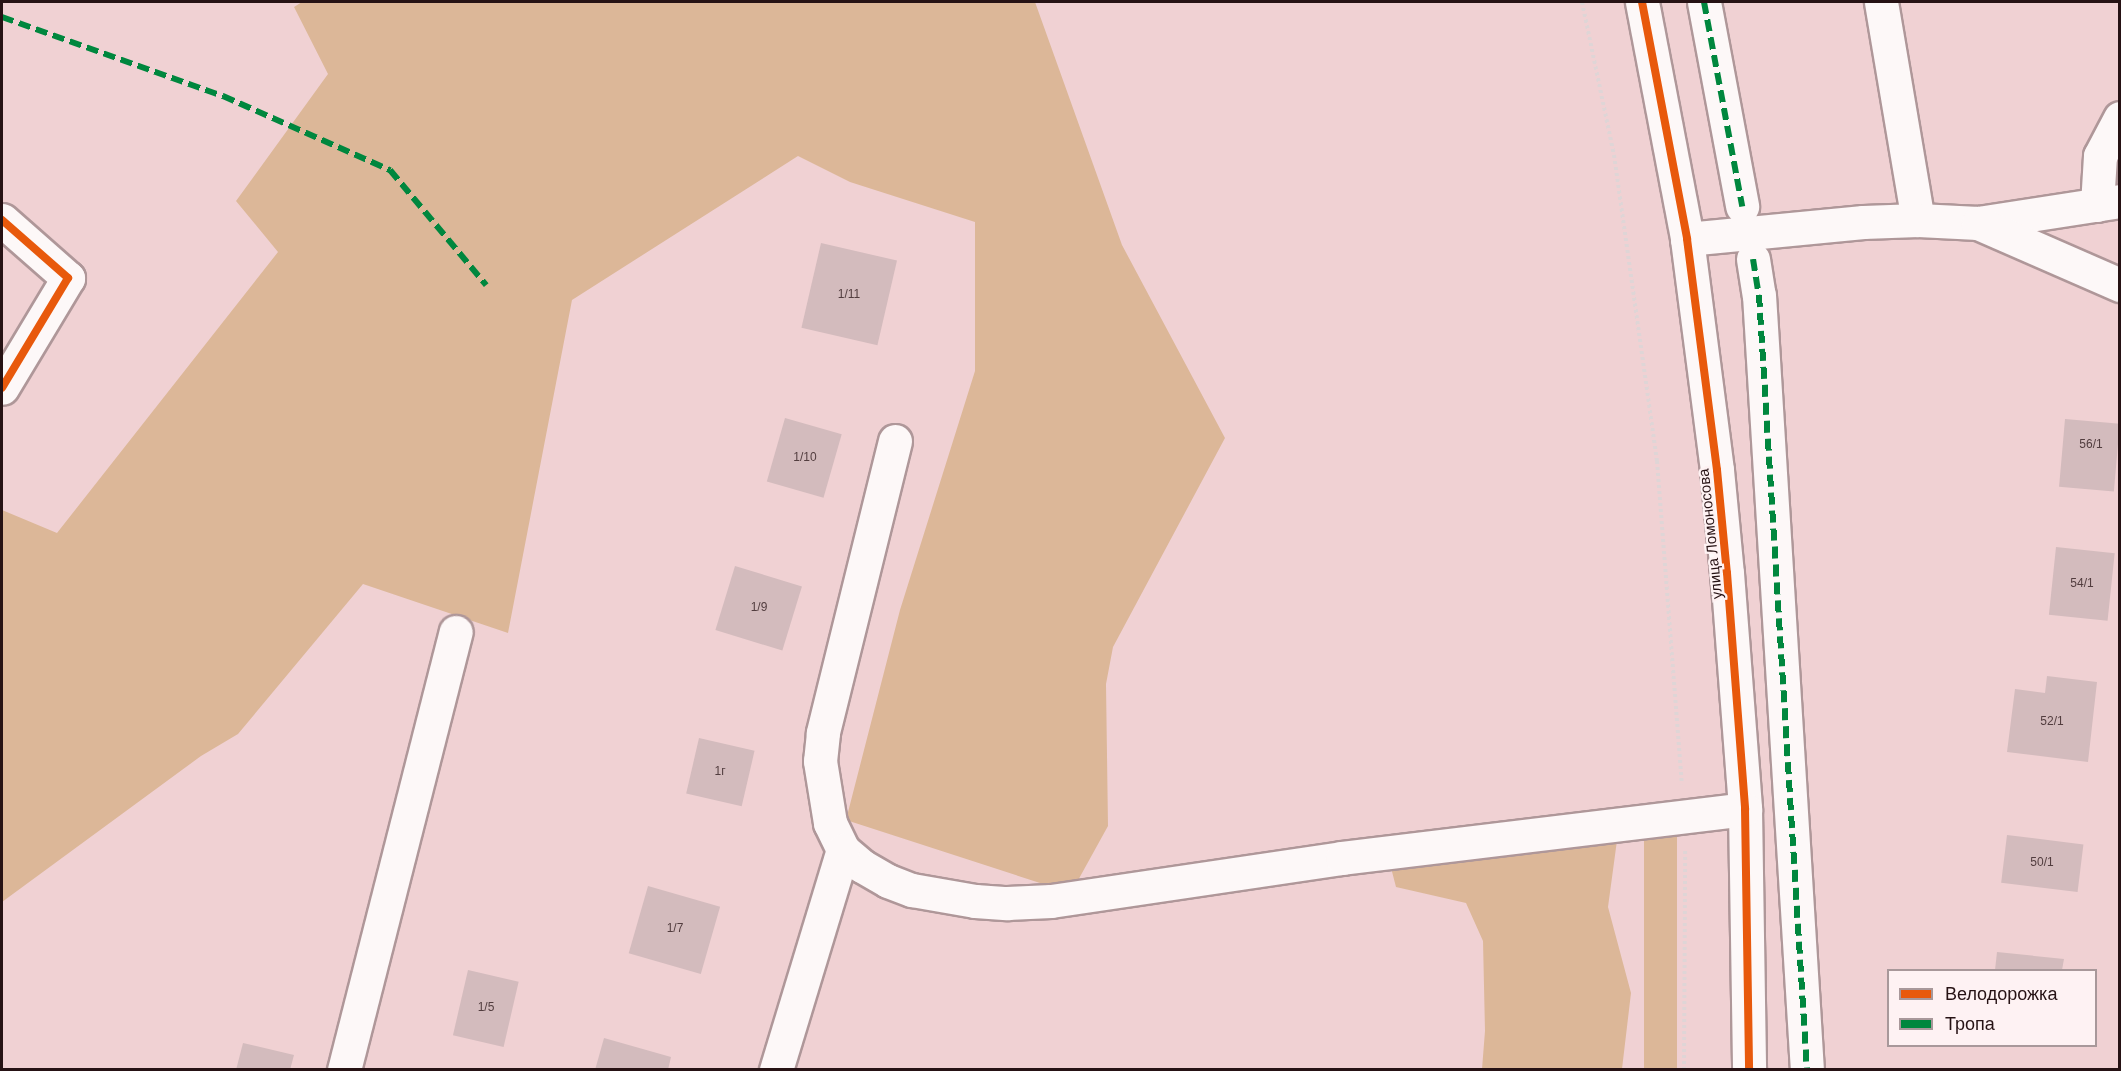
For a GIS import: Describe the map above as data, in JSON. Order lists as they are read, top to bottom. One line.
{"streets":{"street":["улица Ломоносова"]},"house_numbers":["1/11","56/1","1/10","54/1","1/9","52/1","1г","50/1","1/7","1/5"],"legend":["Велодорожка","Тропа"]}
